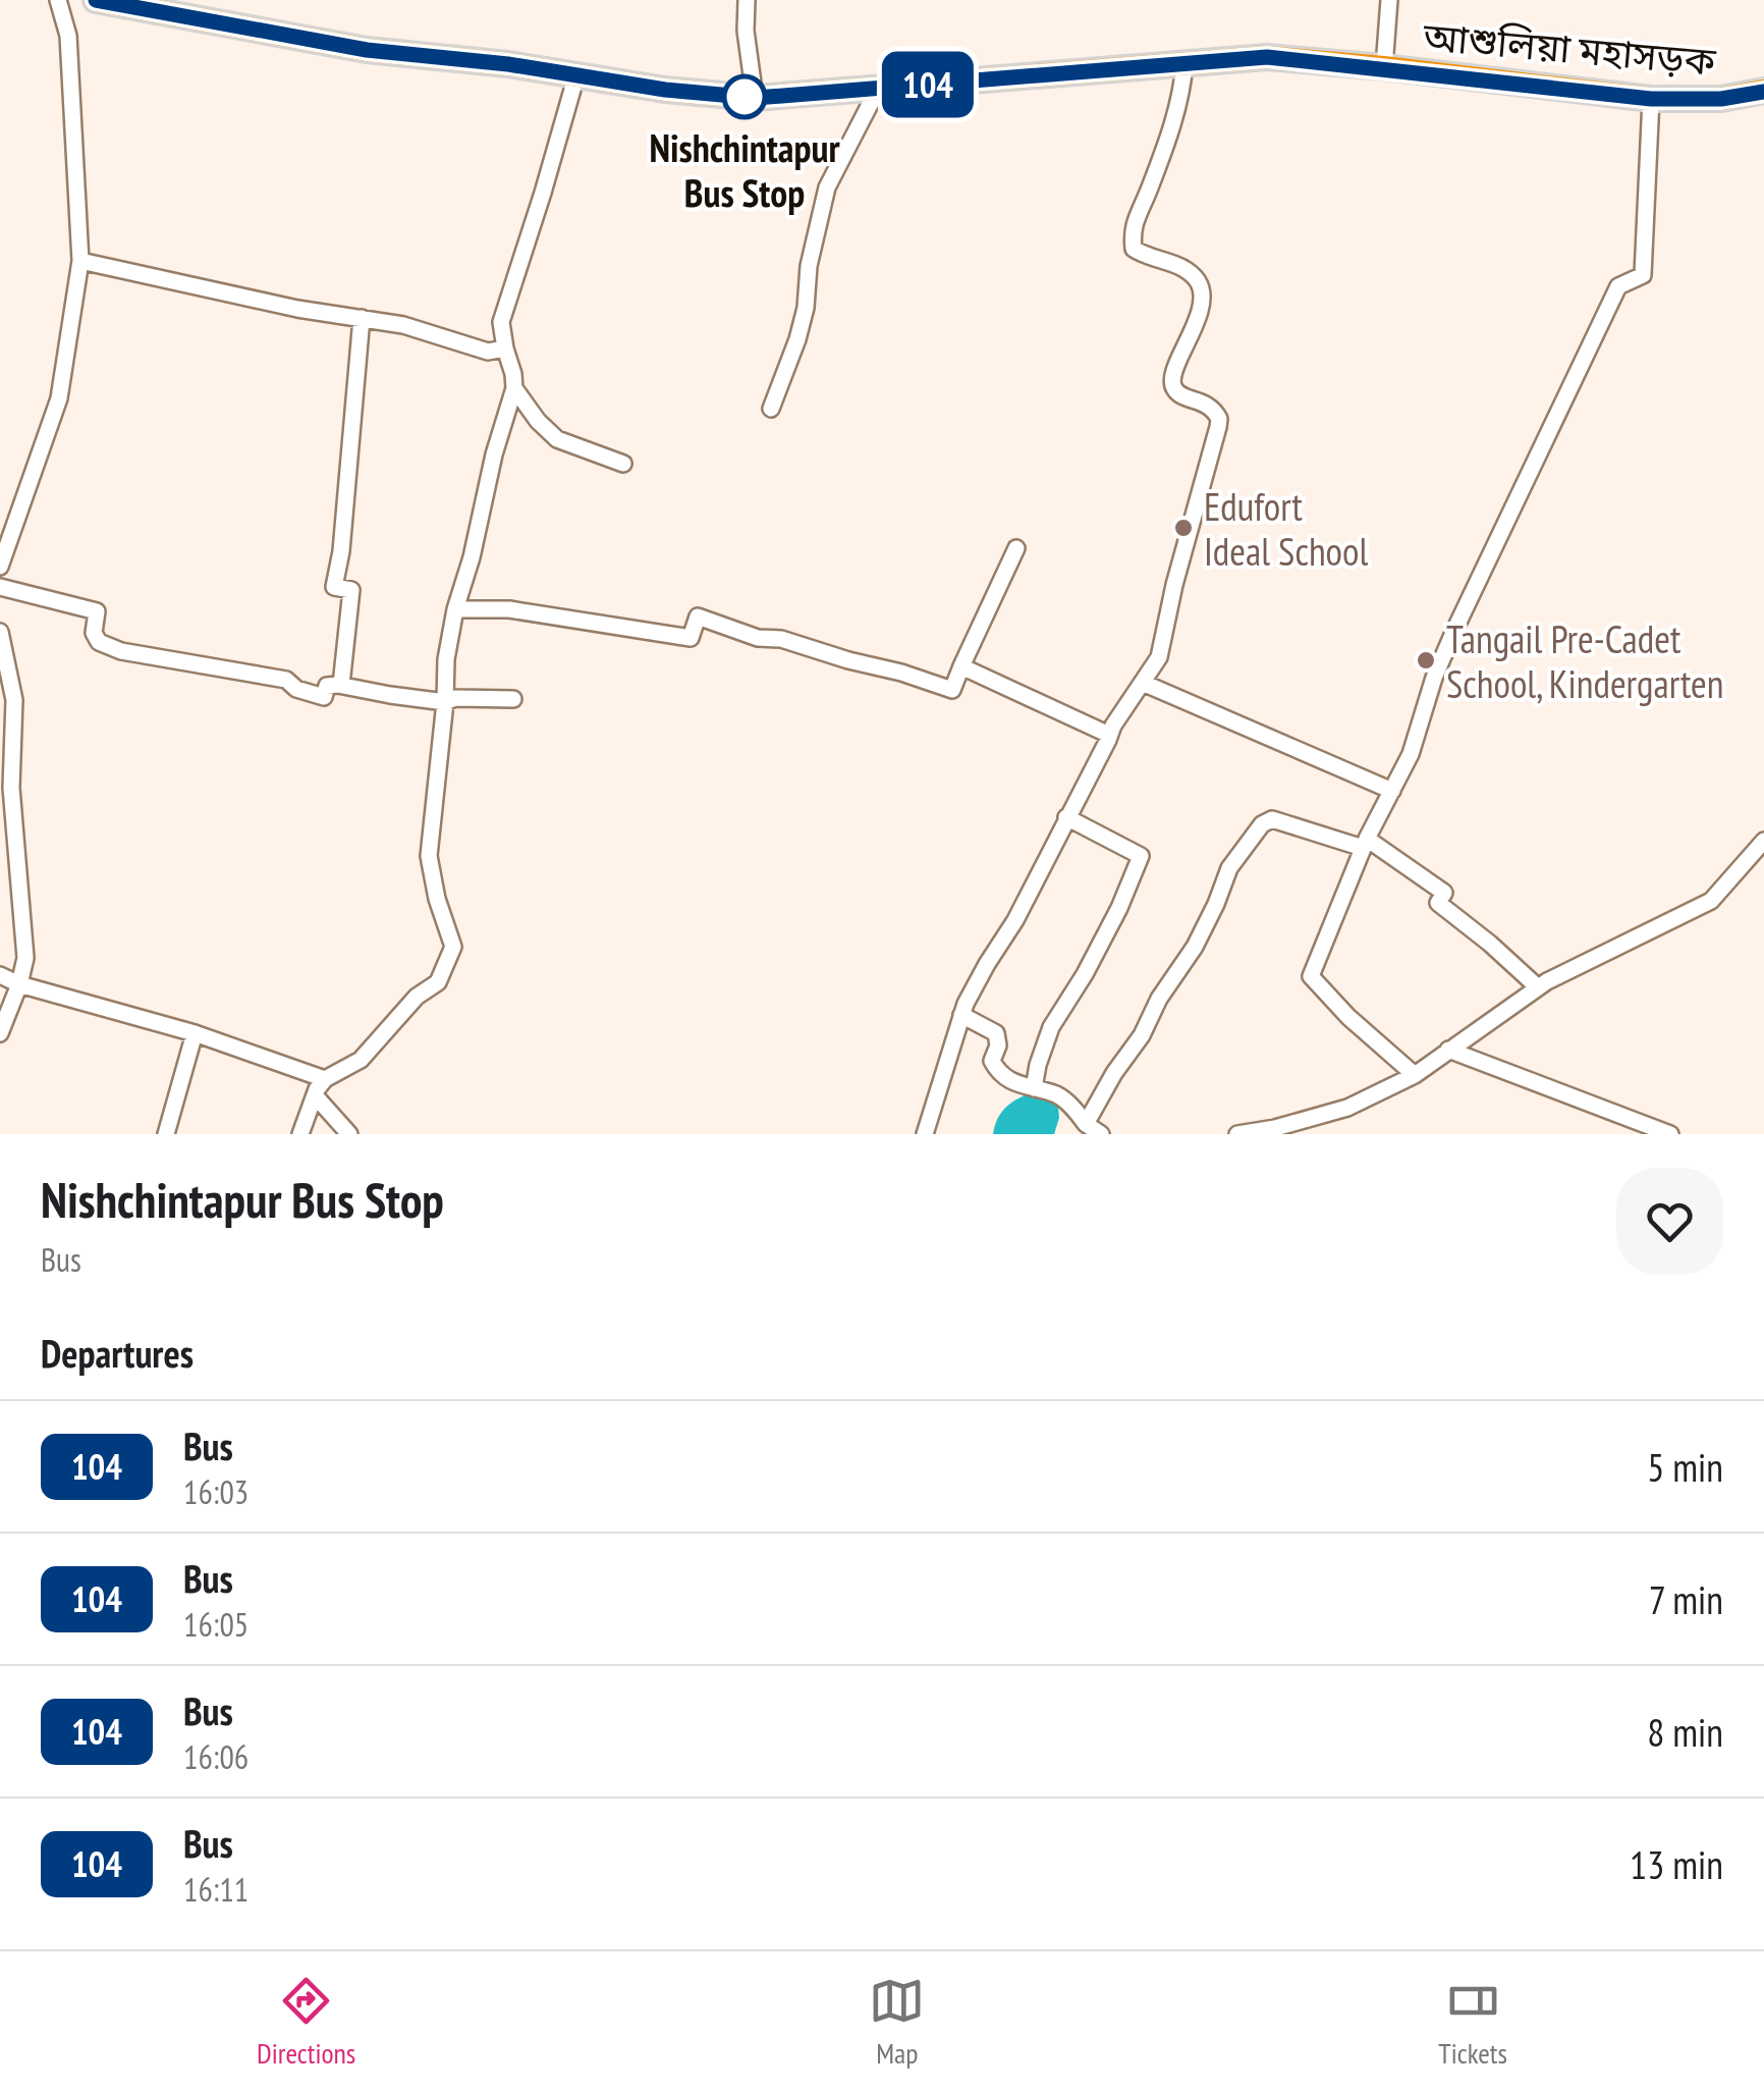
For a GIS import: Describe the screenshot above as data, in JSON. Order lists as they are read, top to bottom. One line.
{"streets":{"highway":["আশুলিয়া মহাসড়ক"]},"places":["Nishchintapur Bus Stop","Edufort Ideal School","Tangail Pre-Cadet School, Kindergarten"],"lines":["bus line 104"],"page":{"on_map":"104","heading":[["Nishchintapur Bus Stop","Bus"],"Departures"],"list":[{"mark":"104","name":"Bus","note":"16:03","value":"5 min"},{"mark":"104","name":"Bus","note":"16:05","value":"7 min"},{"mark":"104","name":"Bus","note":"16:06","value":"8 min"},{"mark":"104","name":"Bus","note":"16:11","value":"13 min"}],"tabs":["Directions","Map","Tickets"]}}
